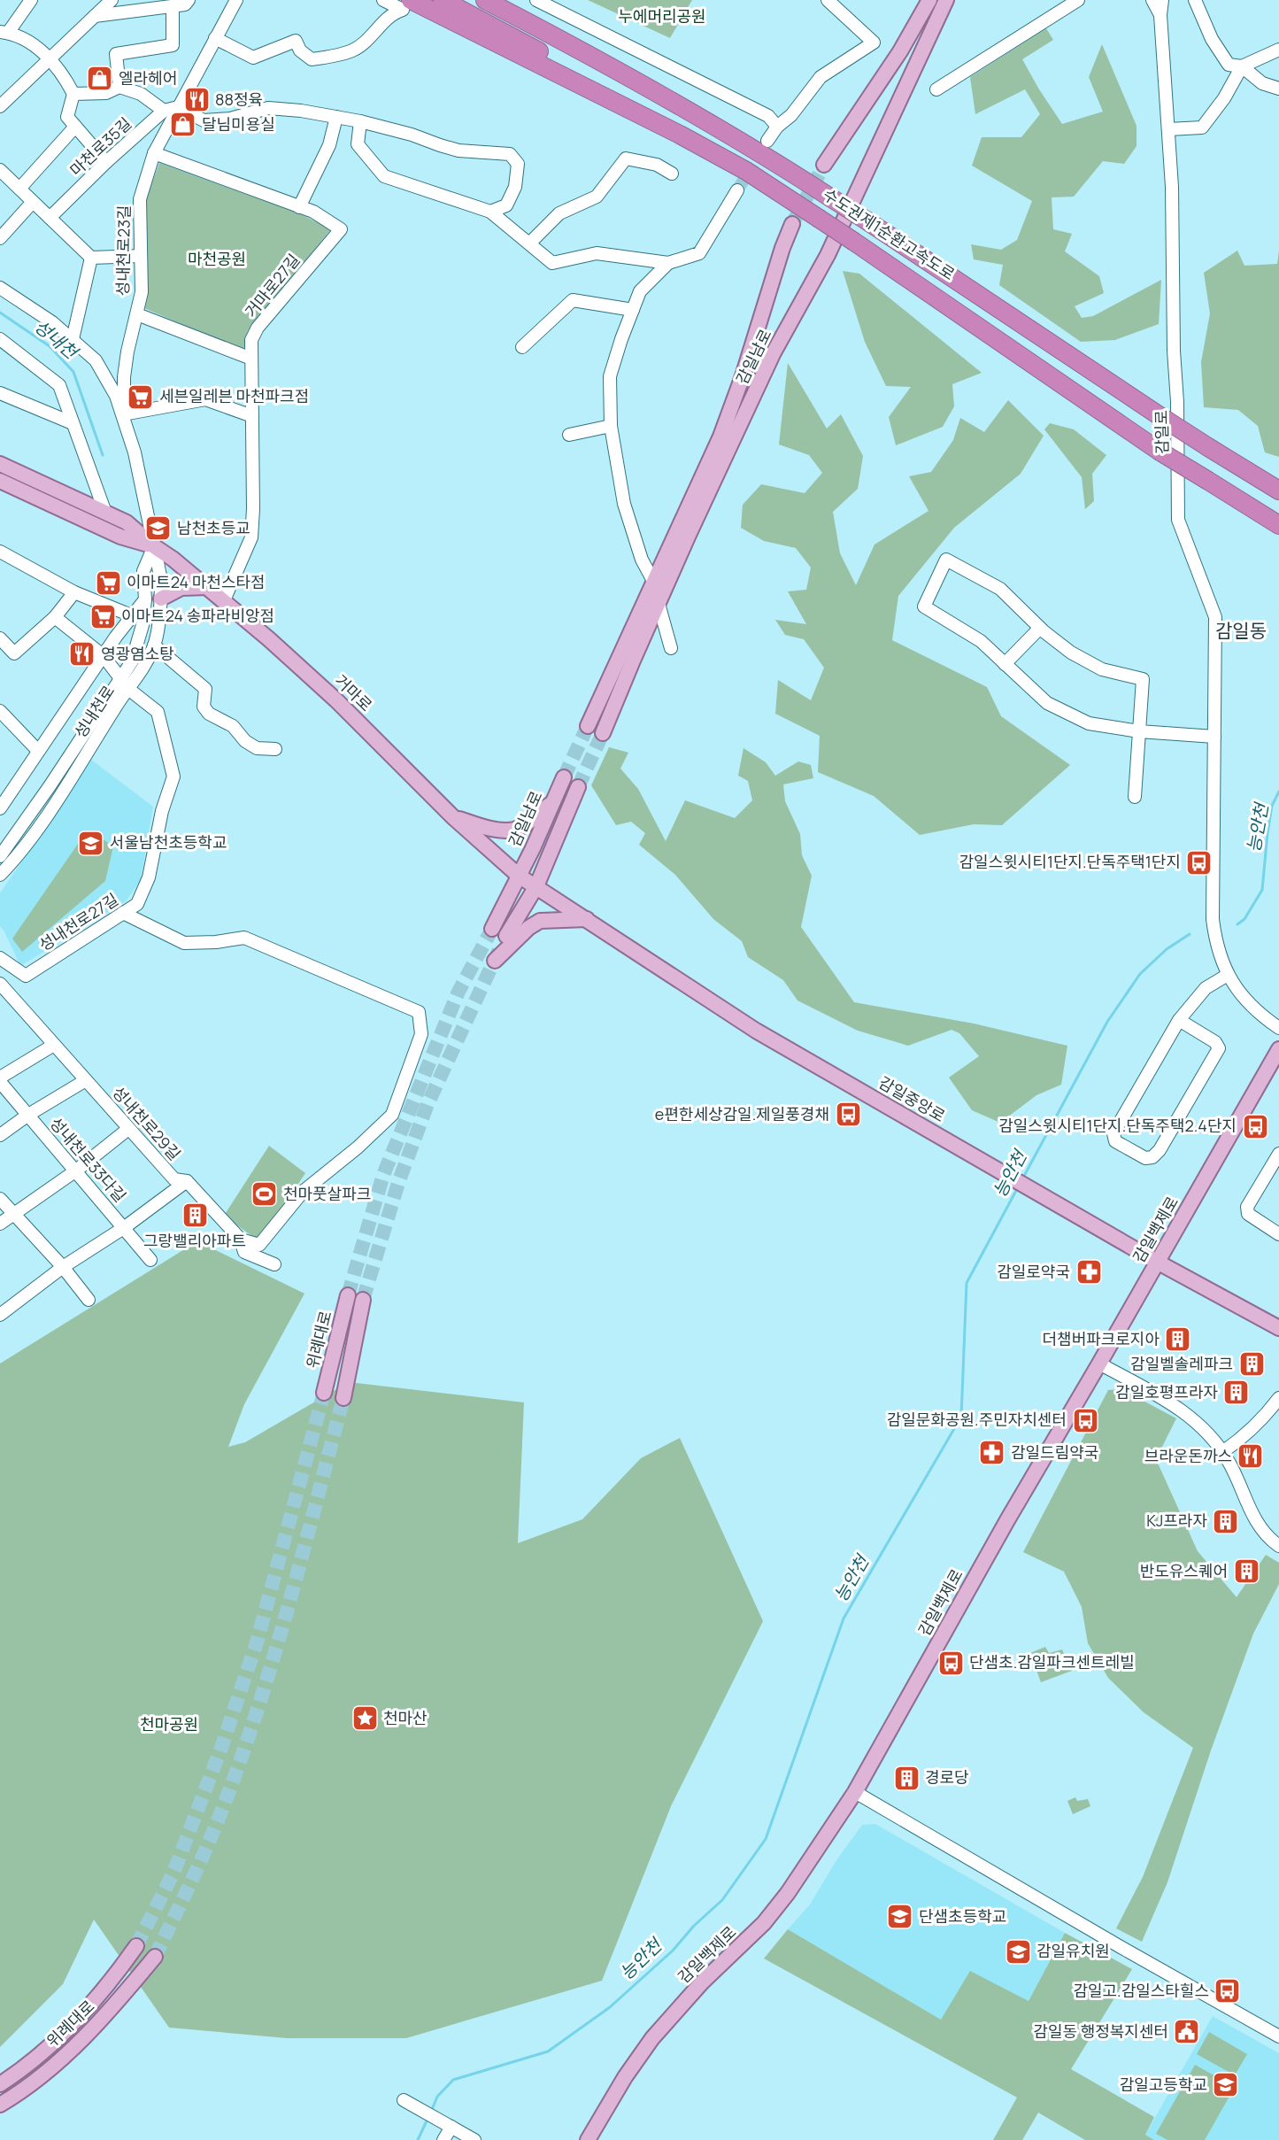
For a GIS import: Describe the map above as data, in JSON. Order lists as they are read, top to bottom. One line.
{"streets":{"highway":["수도권제1순환고속도로"],"main road":["감일남로","거마로","감일중앙로","감일백제로","위례대로"],"street":["마천로35길","성내천로23길","거마로27길","감일로","성내천로","성내천로27길","성내천로29길","성내천로33다길"]},"crossings":[["성내천로23길","거마로27길"],["성내천로23길","성내천로"],["거마로27길","거마로"],["감일남로","거마로"],["거마로","성내천로"],["거마로","감일중앙로"],["성내천로","성내천로27길"],["감일중앙로","감일백제로"]],"districts":["감일동"],"water":["성내천","능안천"],"parks":["누에머리공원","마천공원","천마공원"],"places":{"shop":["엘라헤어","달님미용실"],"restaurant":["88정육","영광염소탕","브라운돈까스"],"supermarket":["세븐일레븐 마천파크점","이마트24 마천스타점","이마트24 송파라비앙점"],"school or university":["남천초등교","서울남천초등학교","단샘초등학교","감일유치원","감일고등학교"],"bus stop":["감일스윗시티1단지.단독주택1단지","e편한세상감일.제일풍경채","감일스윗시티1단지.단독주택2.4단지","감일문화공원.주민자치센터","단샘초.감일파크센트레빌","감일고.감일스타힐스"],"sports":["천마풋살파크"],"building":["그랑밸리아파트","더챔버파크로지아","감일벨솔레파크","감일호평프라자","KJ프라자","반도유스퀘어","경로당"],"pharmacy":["감일로약국","감일드림약국"],"place":["천마산"],"public building":["감일동 행정복지센터"]}}
